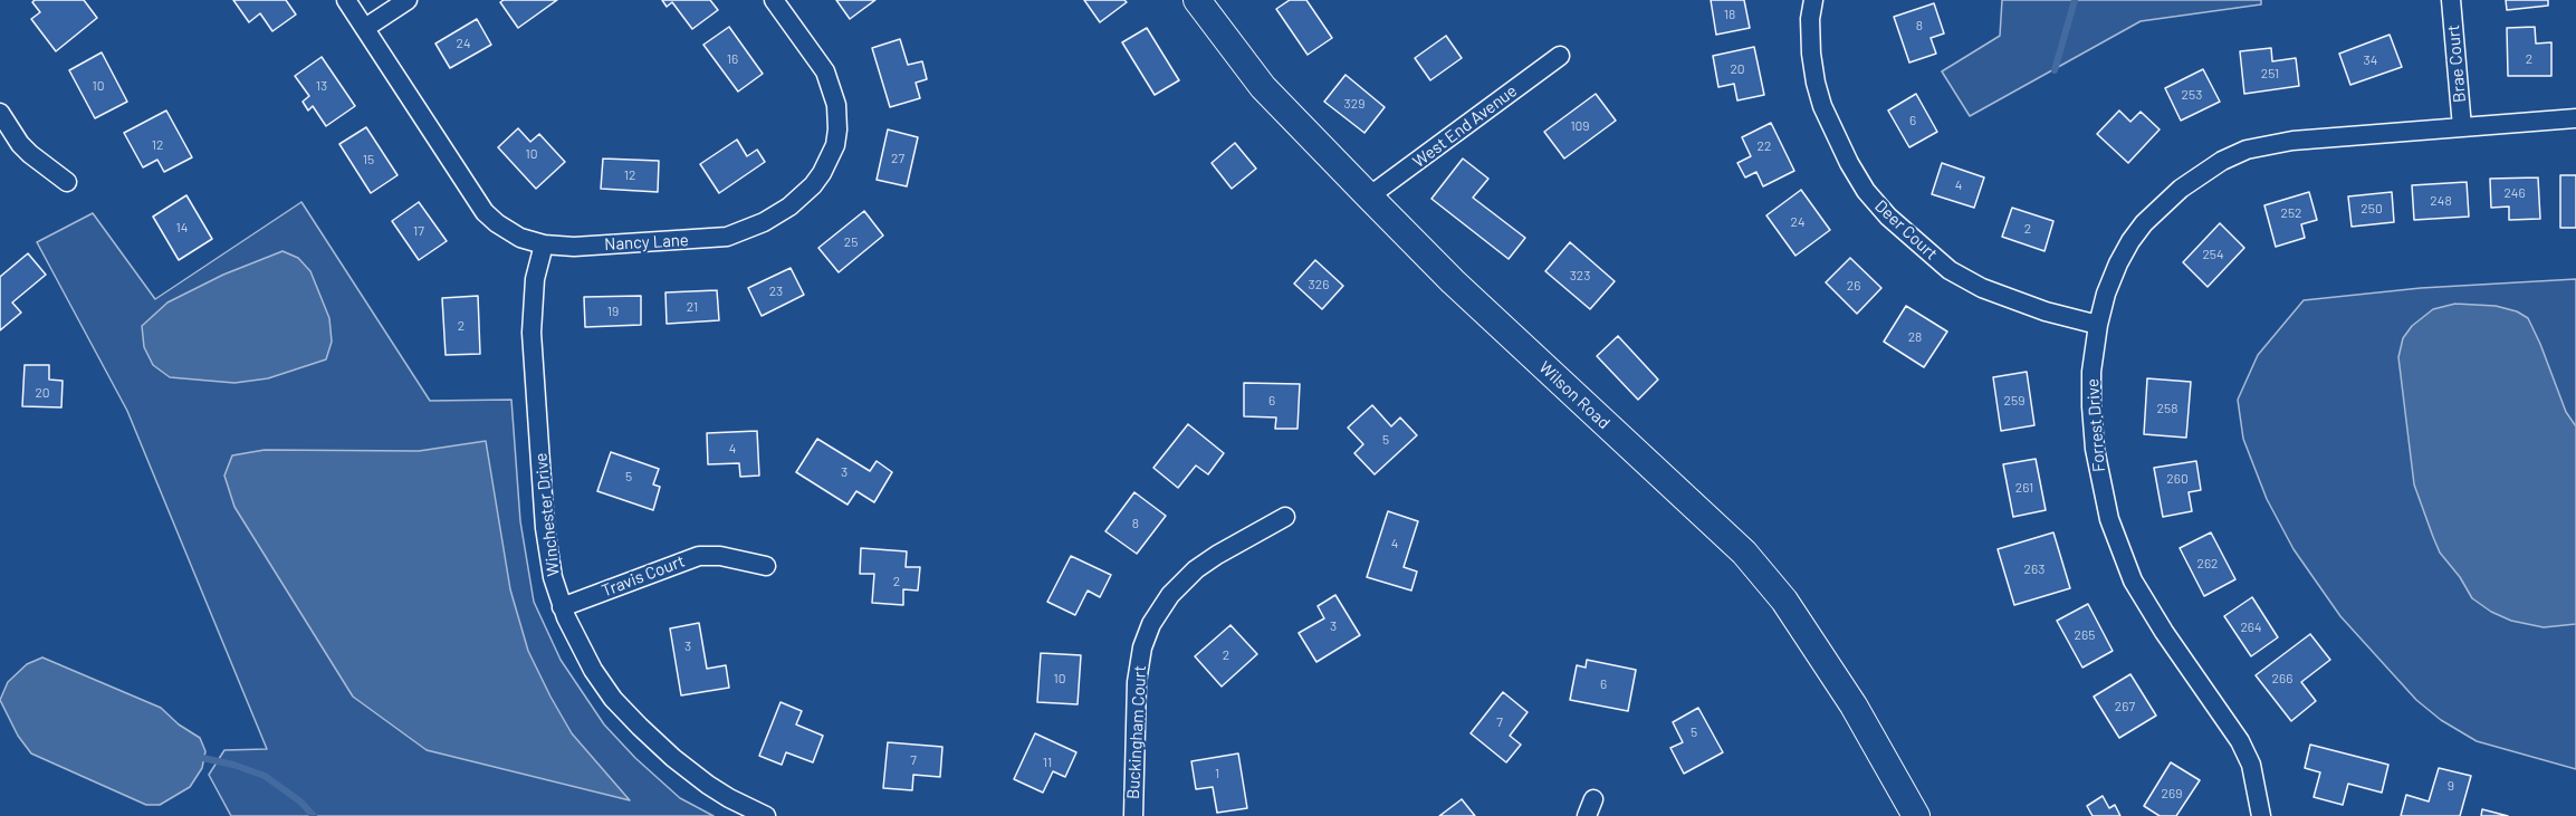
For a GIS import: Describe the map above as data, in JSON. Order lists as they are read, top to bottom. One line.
{"streets":{"street":["Brae Court","West End Avenue","Deer Court","Nancy Lane","Wilson Road","Forrest Drive","Winchester Drive","Travis Court","Buckingham Court"]},"crossings":[["Brae Court","Forrest Drive"],["West End Avenue","Wilson Road"],["Deer Court","Forrest Drive"],["Nancy Lane","Winchester Drive"],["Winchester Drive","Travis Court"]],"house_numbers":["18","8","24","16","2","34","20","251","10","13","253","329","6","109","12","22","10","27","15","12","4","246","248","250","252","24","14","2","17","25","254","323","326","26","23","21","19","2","28","20","6","259","258","5","4","3","5","260","261","8","4","262","263","2","3","264","265","3","2","10","266","6","267","7","5","7","11","1","9","269"]}
